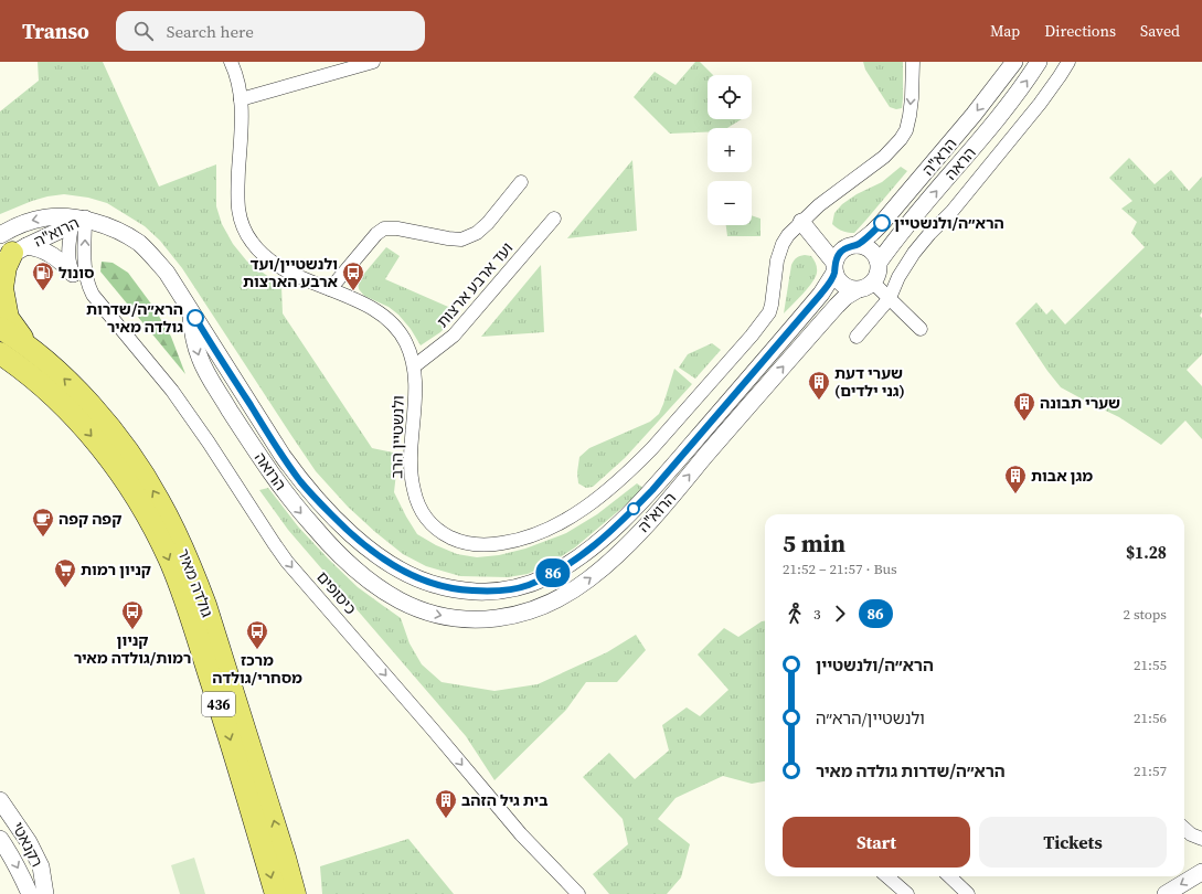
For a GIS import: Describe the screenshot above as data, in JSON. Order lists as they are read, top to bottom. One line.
{"streets":{"main road":["גולדה מאיר","436"],"street":["הרא''ה","הראה","הרוא''ה","ועד ארבע ארצות","ולנשטיין הרב","הרואה","הרוא\"ה","כיסופים","רקנאטי"]},"crossings":[["הרא''ה","הראה"],["הרא''ה","הרוא\"ה"],["הראה","הרוא\"ה"],["הרוא''ה","הרואה"],["הרוא''ה","כיסופים"],["ועד ארבע ארצות","ולנשטיין הרב"],["הרואה","הרוא\"ה"],["הרואה","כיסופים"],["גולדה מאיר","436"]],"one_way":["הרואה","הרוא\"ה","כיסופים"],"places":{"other":["הרא״ה/ולנשטיין","הרא״ה/שדרות גולדה מאיר"],"fuel station":["סונול"],"bus stop":["ולנשטיין/ועד ארבע הארצות","קניון רמות/גולדה מאיר","מרכז מסחרי/גולדה"],"building":["שערי דעת (גני ילדים)","שערי תבונה","מגן אבות","בית גיל הזהב"],"cafe":["קפה קפה"],"supermarket":["קניון רמות"]},"lines":["bus line 86"],"page":{"header":"Transo","search":"Search here","nav":["Map","Directions","Saved"],"on_map":"86","map_buttons":["+","−"],"heading":["5 min","21:52 – 21:57 · Bus","$1.28"],"legs":["3","86","2 stops"],"list":[{"name":"הרא״ה/ולנשטיין","value":"21:55"},{"name":"ולנשטיין/הרא״ה","value":"21:56"},{"name":"הרא״ה/שדרות גולדה מאיר","value":"21:57"}],"buttons":["Start","Tickets"]}}
